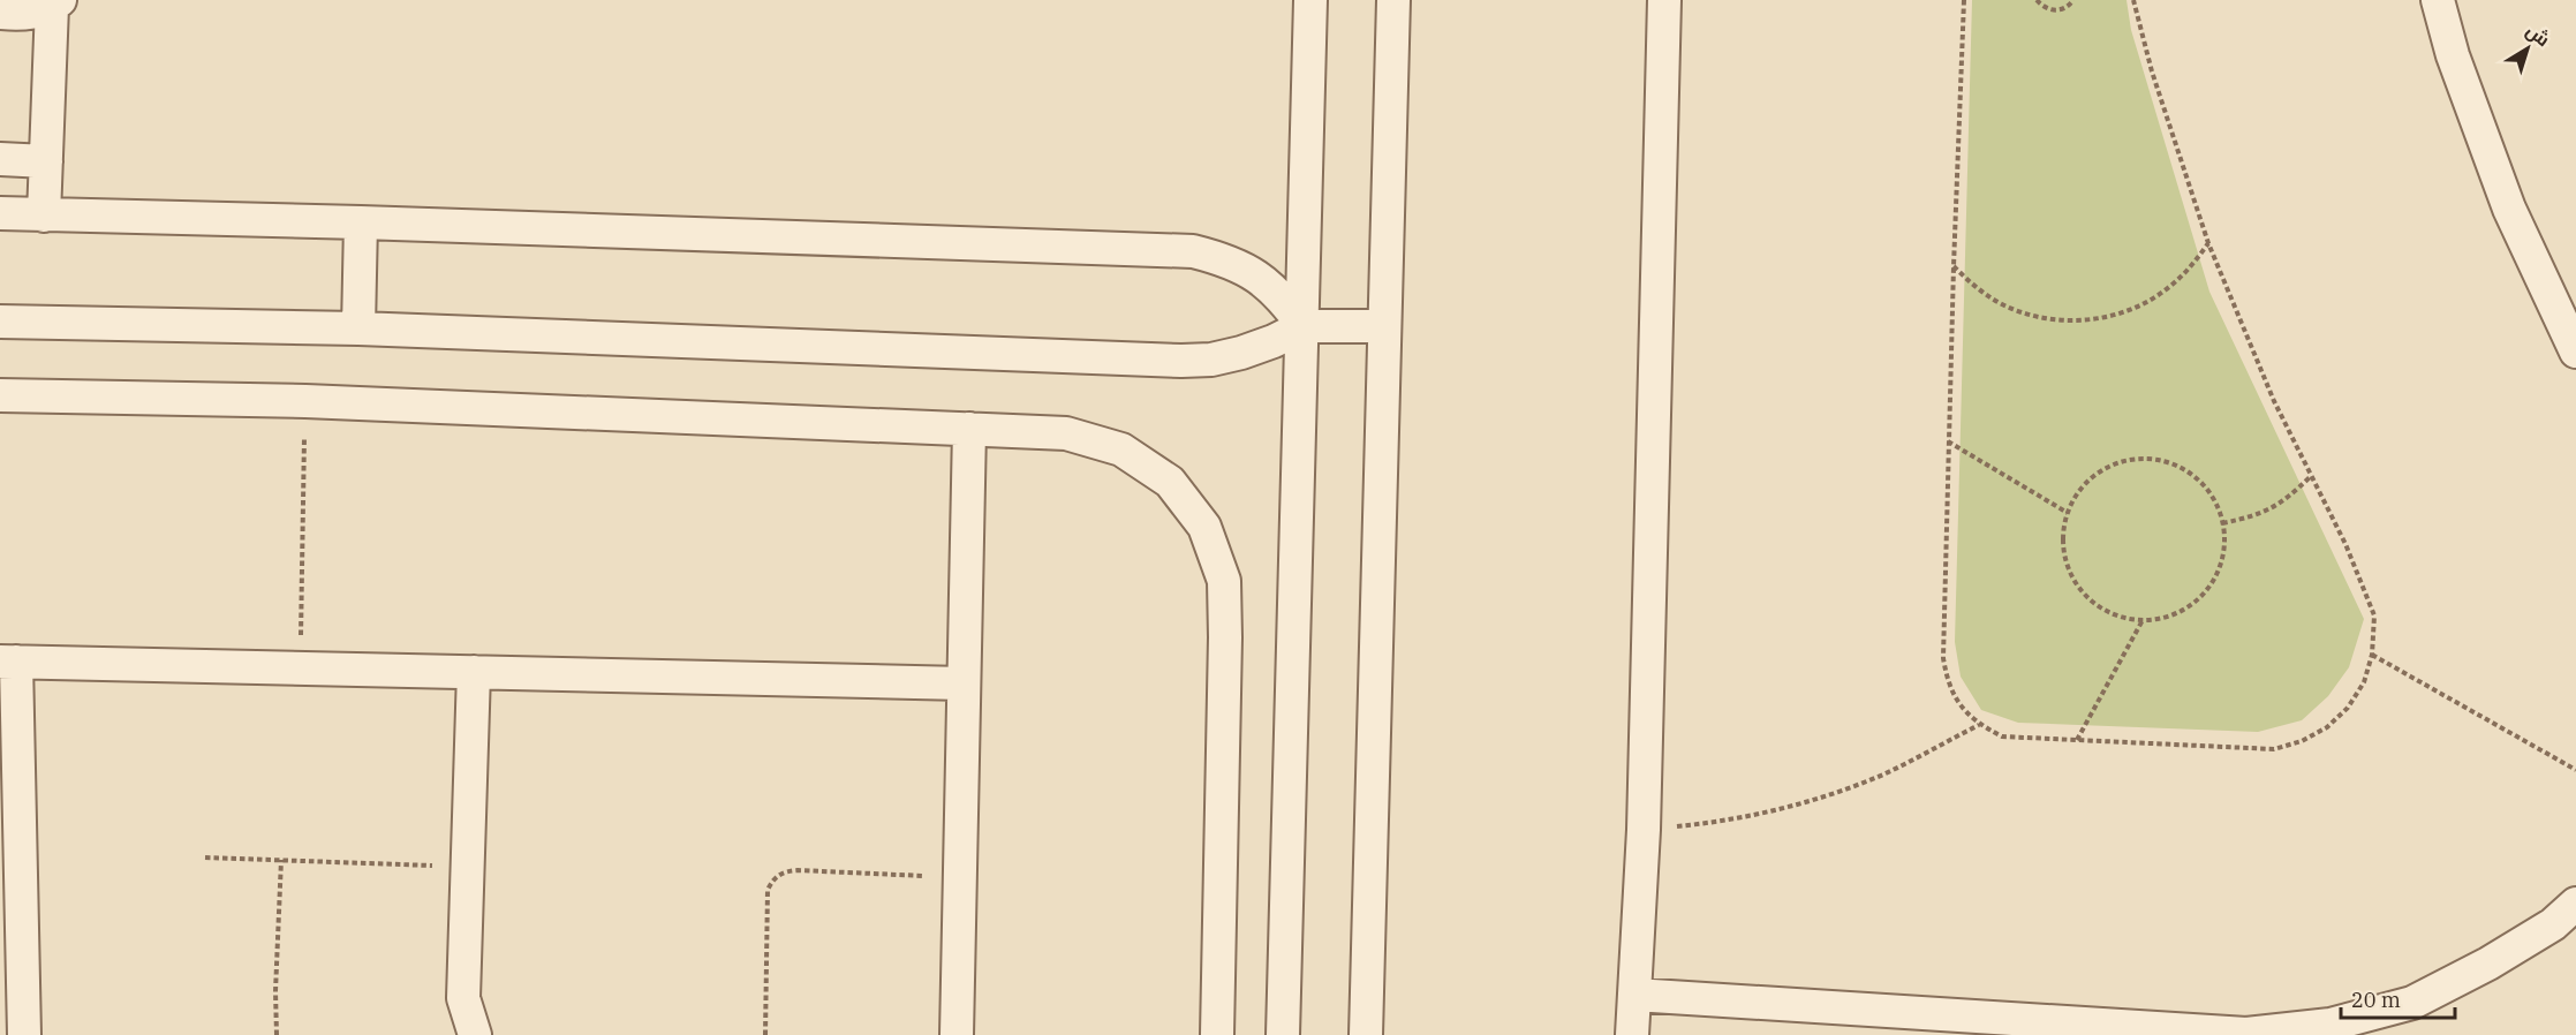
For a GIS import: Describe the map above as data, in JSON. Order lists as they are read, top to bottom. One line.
{"scale_bar":"20 m","north":"top right"}
